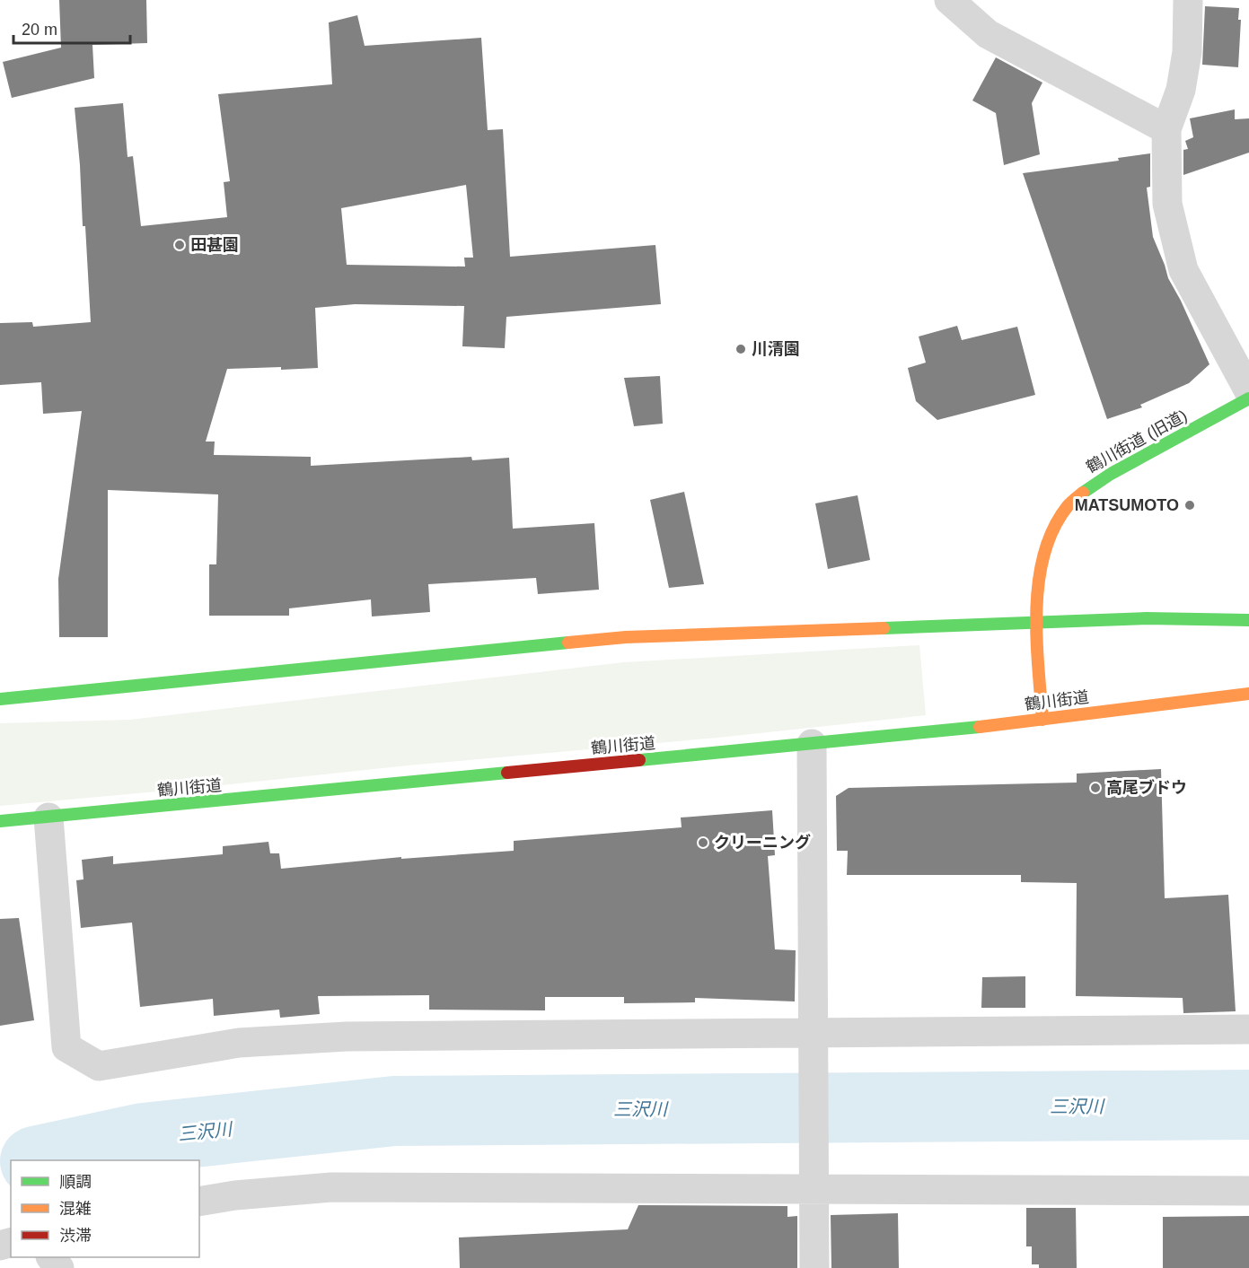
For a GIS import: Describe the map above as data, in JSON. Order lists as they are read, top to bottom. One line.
{"streets":{"main road":["鶴川街道 (旧道)","鶴川街道"]},"crossings":[["鶴川街道 (旧道)","鶴川街道"]],"water":["三沢川"],"places":["田甚園","川清園","MATSUMOTO","高尾ブドウ","クリーニング"],"legend":["順調","混雑","渋滞"],"scale_bar":"20 m"}
